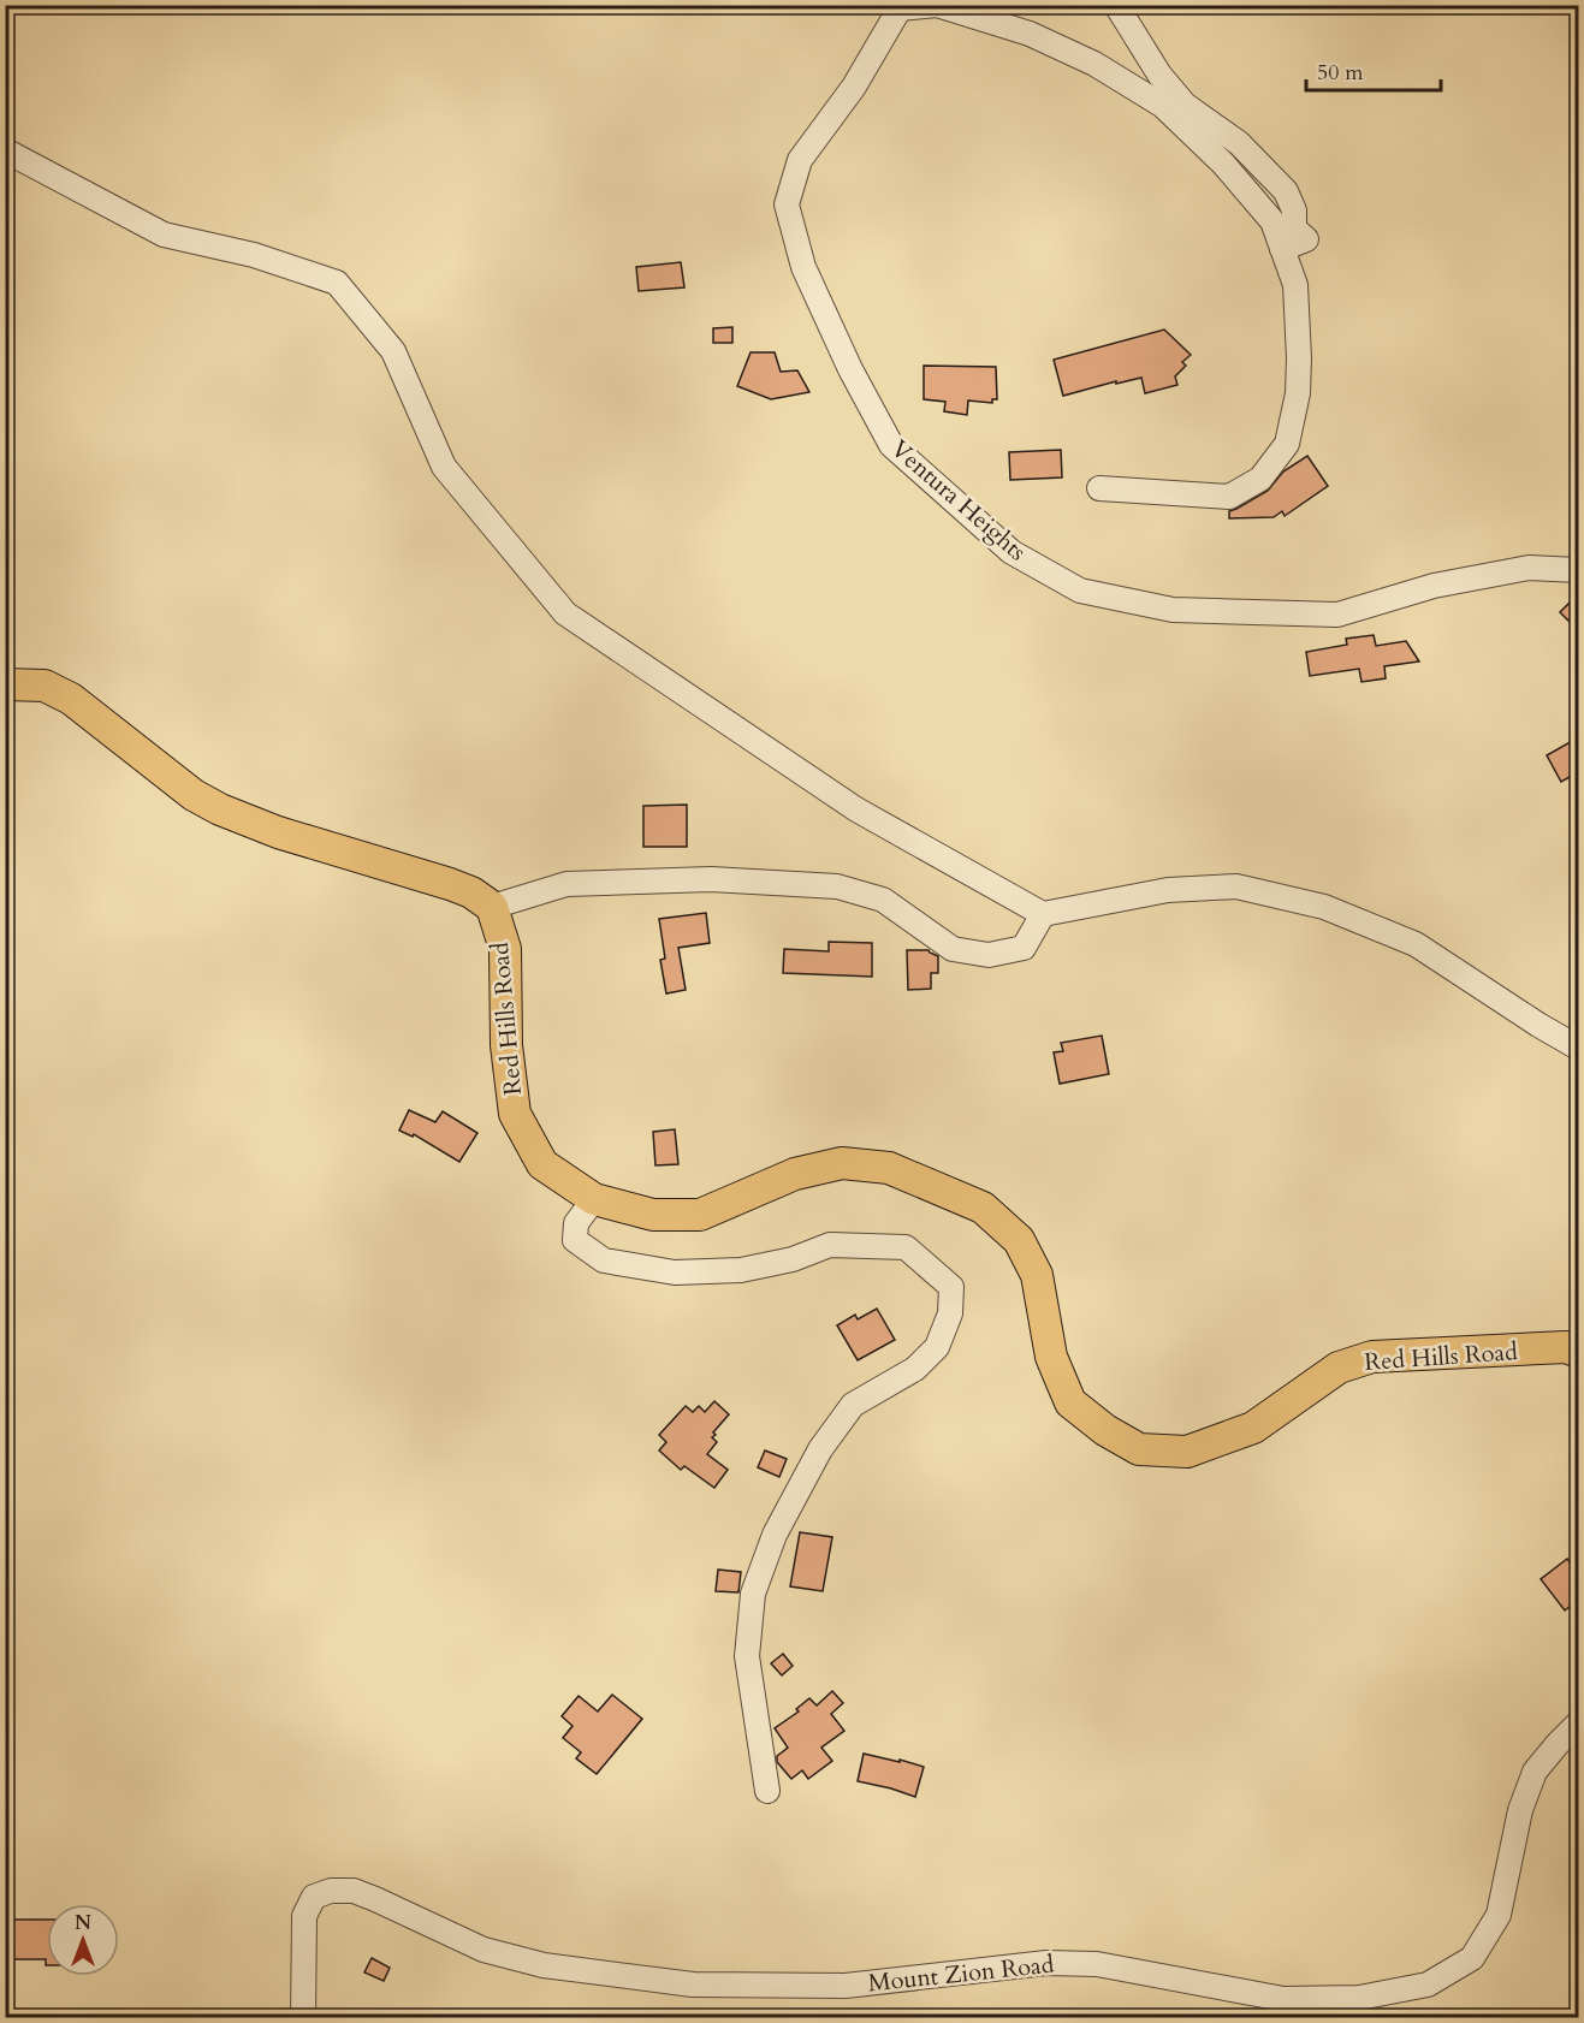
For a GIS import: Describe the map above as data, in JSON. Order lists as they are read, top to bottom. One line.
{"streets":{"main road":["Red Hills Road"],"street":["Ventura Heights","Mount Zion Road"]},"scale_bar":"50 m","north":"top"}
